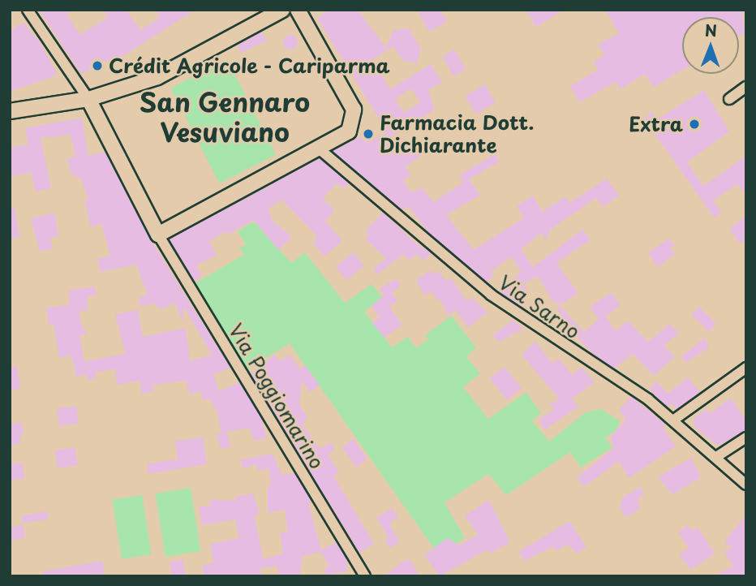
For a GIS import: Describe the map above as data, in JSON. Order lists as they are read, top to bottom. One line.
{"streets":{"street":["Via Sarno","Via Poggiomarino"]},"districts":["San Gennaro Vesuviano"],"places":["Crédit Agricole - Cariparma","Extra","Farmacia Dott. Dichiarante"],"north":"top"}
